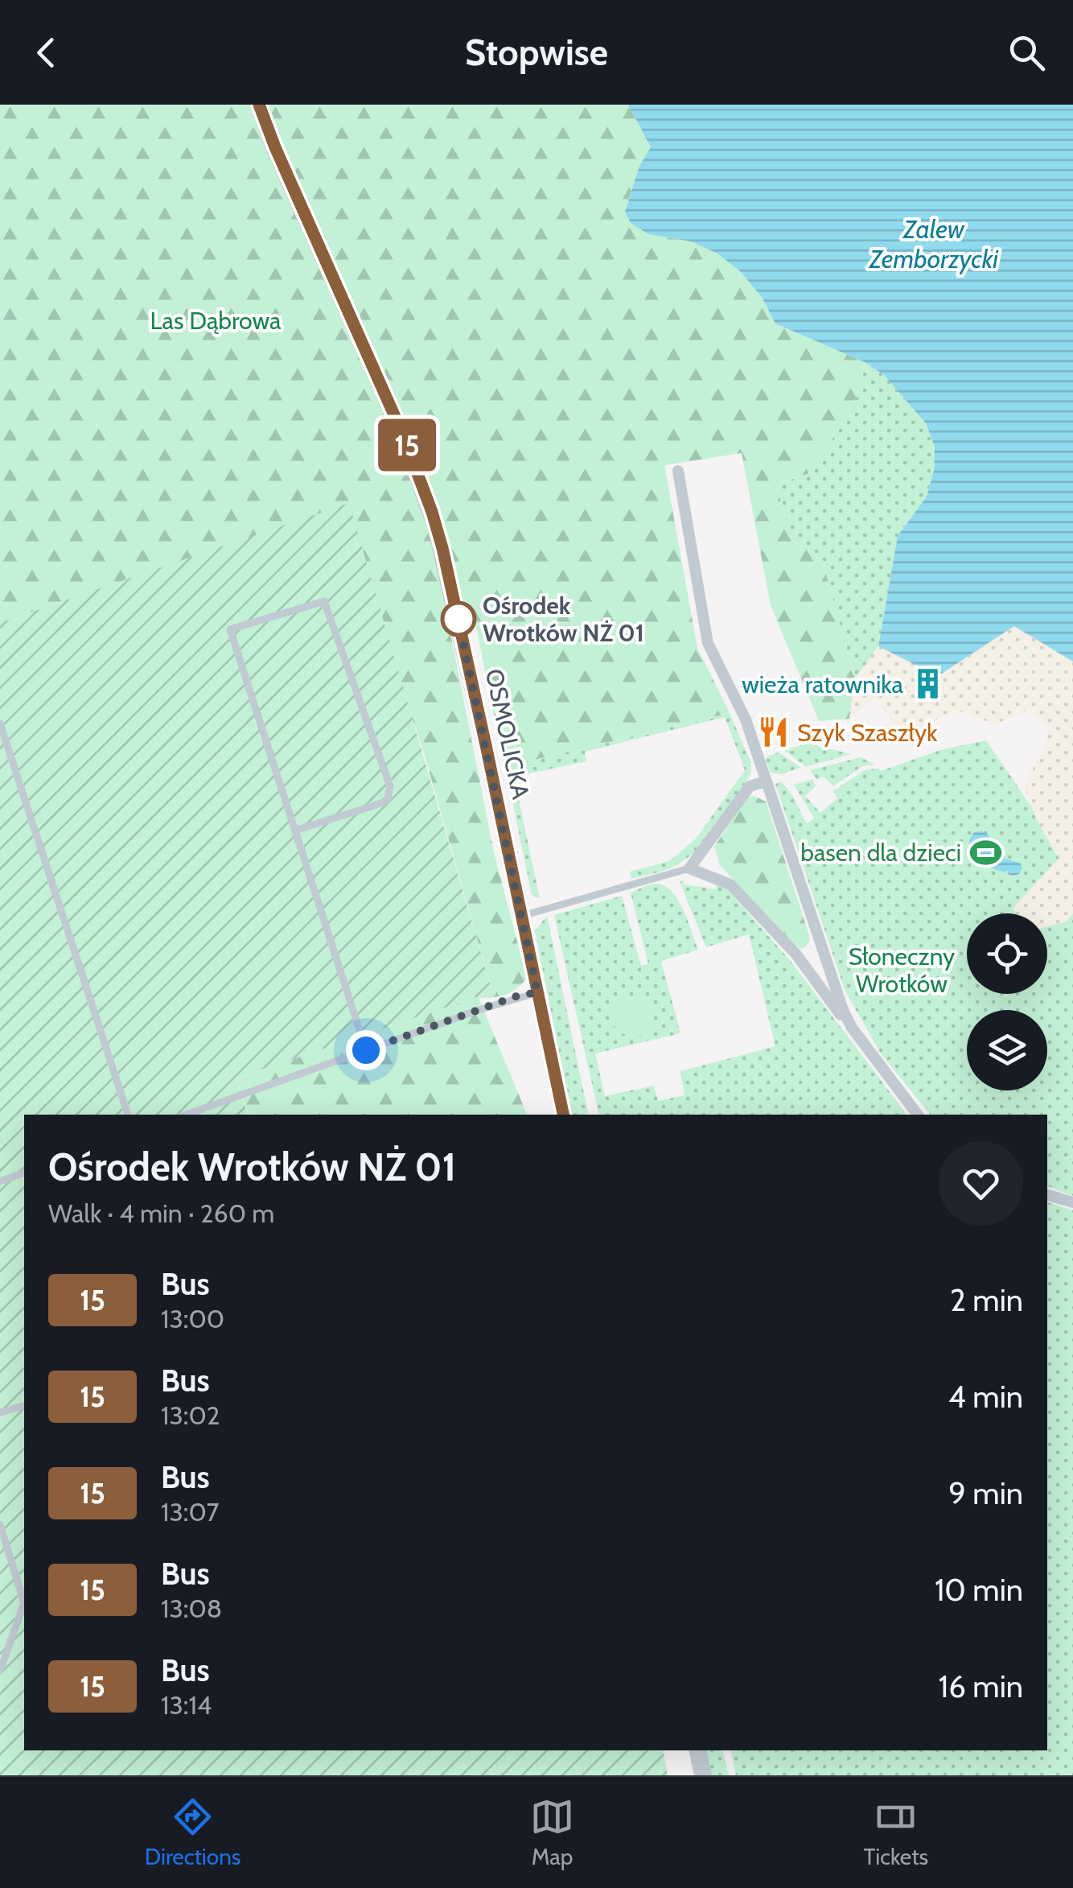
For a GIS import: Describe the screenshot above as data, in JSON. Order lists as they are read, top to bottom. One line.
{"streets":{"street":["OSMOLICKA"]},"water":["Zalew Zemborzycki"],"parks":["Las Dąbrowa","Słoneczny Wrotków"],"places":{"other":["Ośrodek Wrotków NŻ 01"],"building":["wieża ratownika"],"restaurant":["Szyk Szaszłyk"],"sports":["basen dla dzieci"]},"lines":["bus line 15"],"page":{"header":"Stopwise","on_map":"15","heading":["Ośrodek Wrotków NŻ 01","Walk · 4 min · 260 m"],"list":[{"mark":"15","name":"Bus","note":"13:00","value":"2 min"},{"mark":"15","name":"Bus","note":"13:02","value":"4 min"},{"mark":"15","name":"Bus","note":"13:07","value":"9 min"},{"mark":"15","name":"Bus","note":"13:08","value":"10 min"},{"mark":"15","name":"Bus","note":"13:14","value":"16 min"}],"tabs":["Directions","Map","Tickets"]}}
